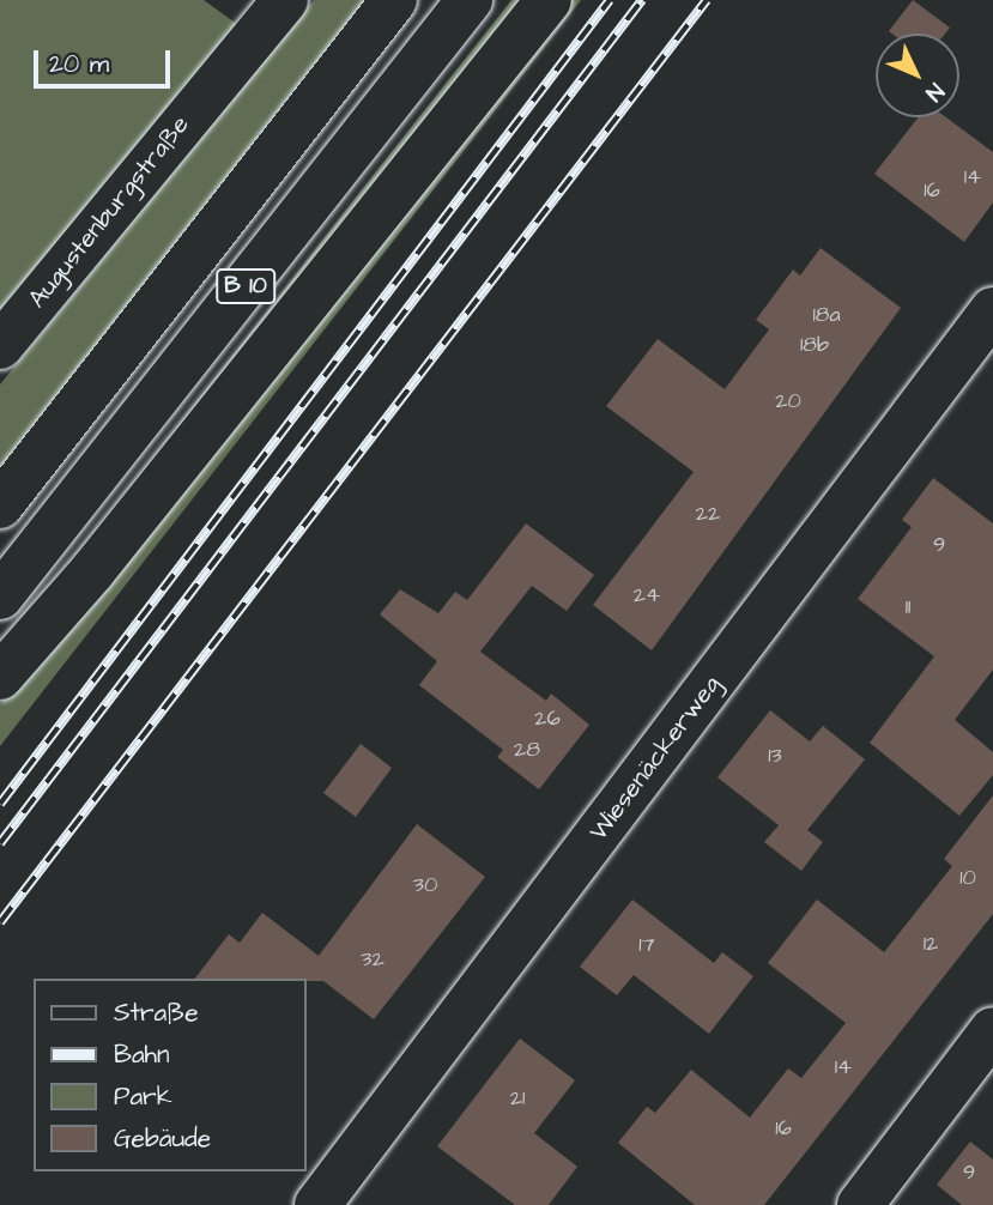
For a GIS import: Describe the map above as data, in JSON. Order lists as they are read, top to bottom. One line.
{"streets":{"main road":["Augustenburgstraße","B 10","Wiesenäckerweg"]},"house_numbers":["14","16","18a","18b","20","22","9","24","11","26","28","13","10","30","12","17","32","14","21","16","9"],"legend":["Straße","Bahn","Park","Gebäude"],"scale_bar":"20 m","north":"bottom right"}
